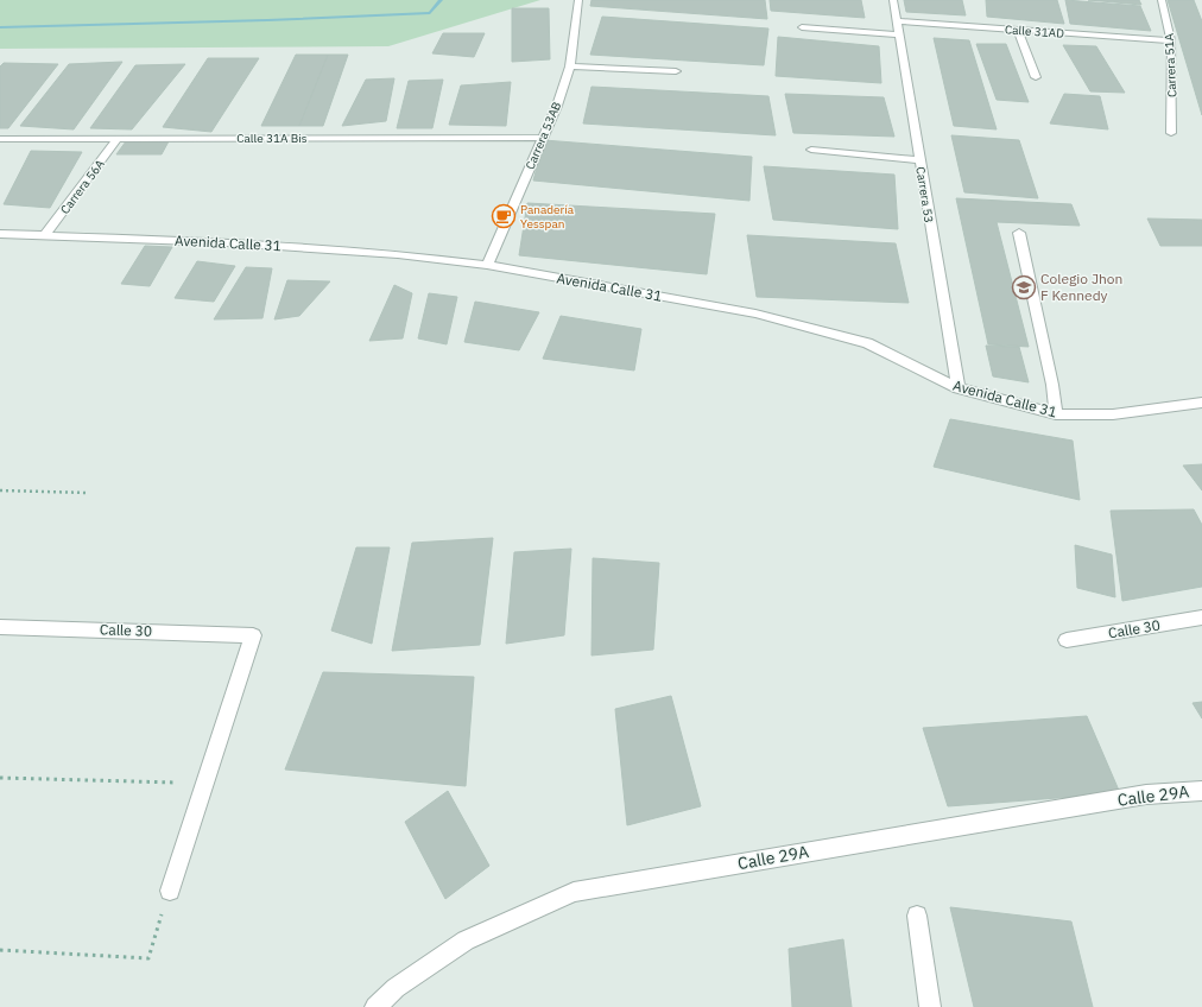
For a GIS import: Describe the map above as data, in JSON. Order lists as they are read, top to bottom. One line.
{"streets":{"street":["Calle 31AD","Carrera 51A","Carrera 53AB","Calle 31A Bis","Carrera 56A","Carrera 53","Avenida Calle 31","Calle 30","Calle 29A"]},"crossings":[["Calle 31AD","Carrera 51A"],["Calle 31AD","Carrera 53"],["Carrera 53AB","Calle 31A Bis"],["Carrera 53AB","Avenida Calle 31"],["Calle 31A Bis","Carrera 56A"],["Carrera 56A","Avenida Calle 31"],["Carrera 53","Avenida Calle 31"]],"places":{"cafe":["Panadería Yesspan"],"school or university":["Colegio Jhon F Kennedy"]}}
